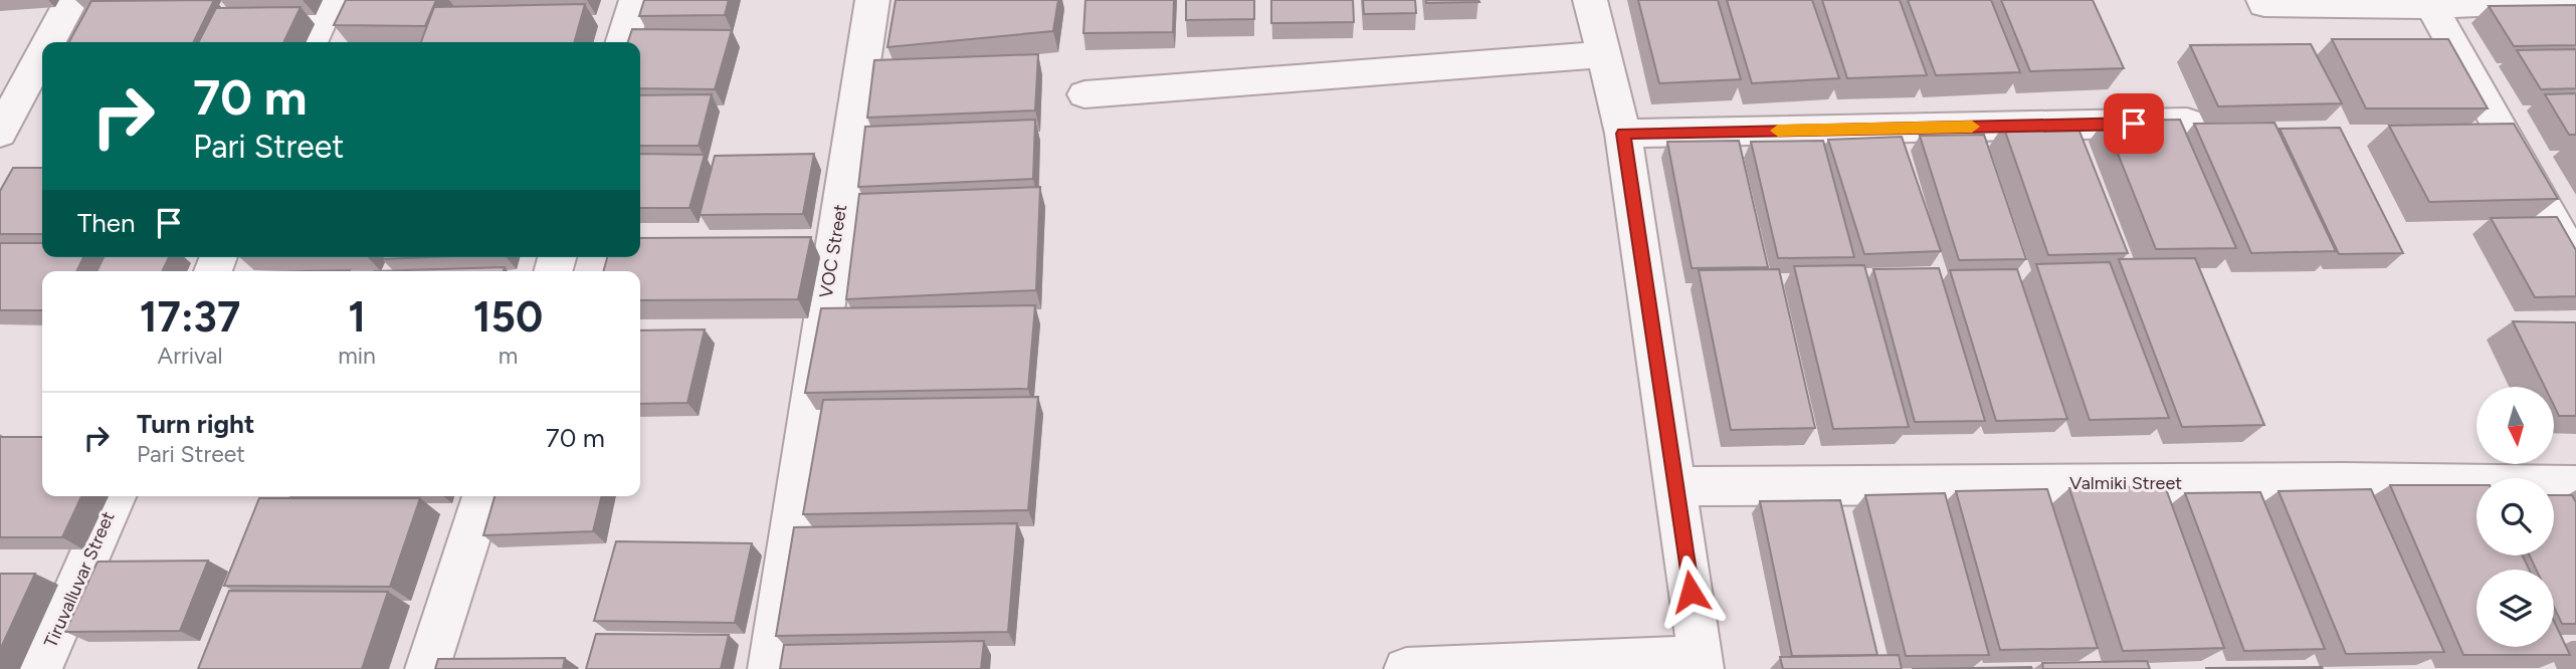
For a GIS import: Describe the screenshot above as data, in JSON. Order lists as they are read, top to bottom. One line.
{"streets":{"street":["VOC Street","Valmiki Street","Tiruvalluvar Street"]},"north":"bottom","page":{"turn":["70 m","Pari Street"],"then":"Then","eta":["17:37","Arrival","1","min","150","m"],"list":[{"name":"Turn right","note":"Pari Street","value":"70 m"}]}}
